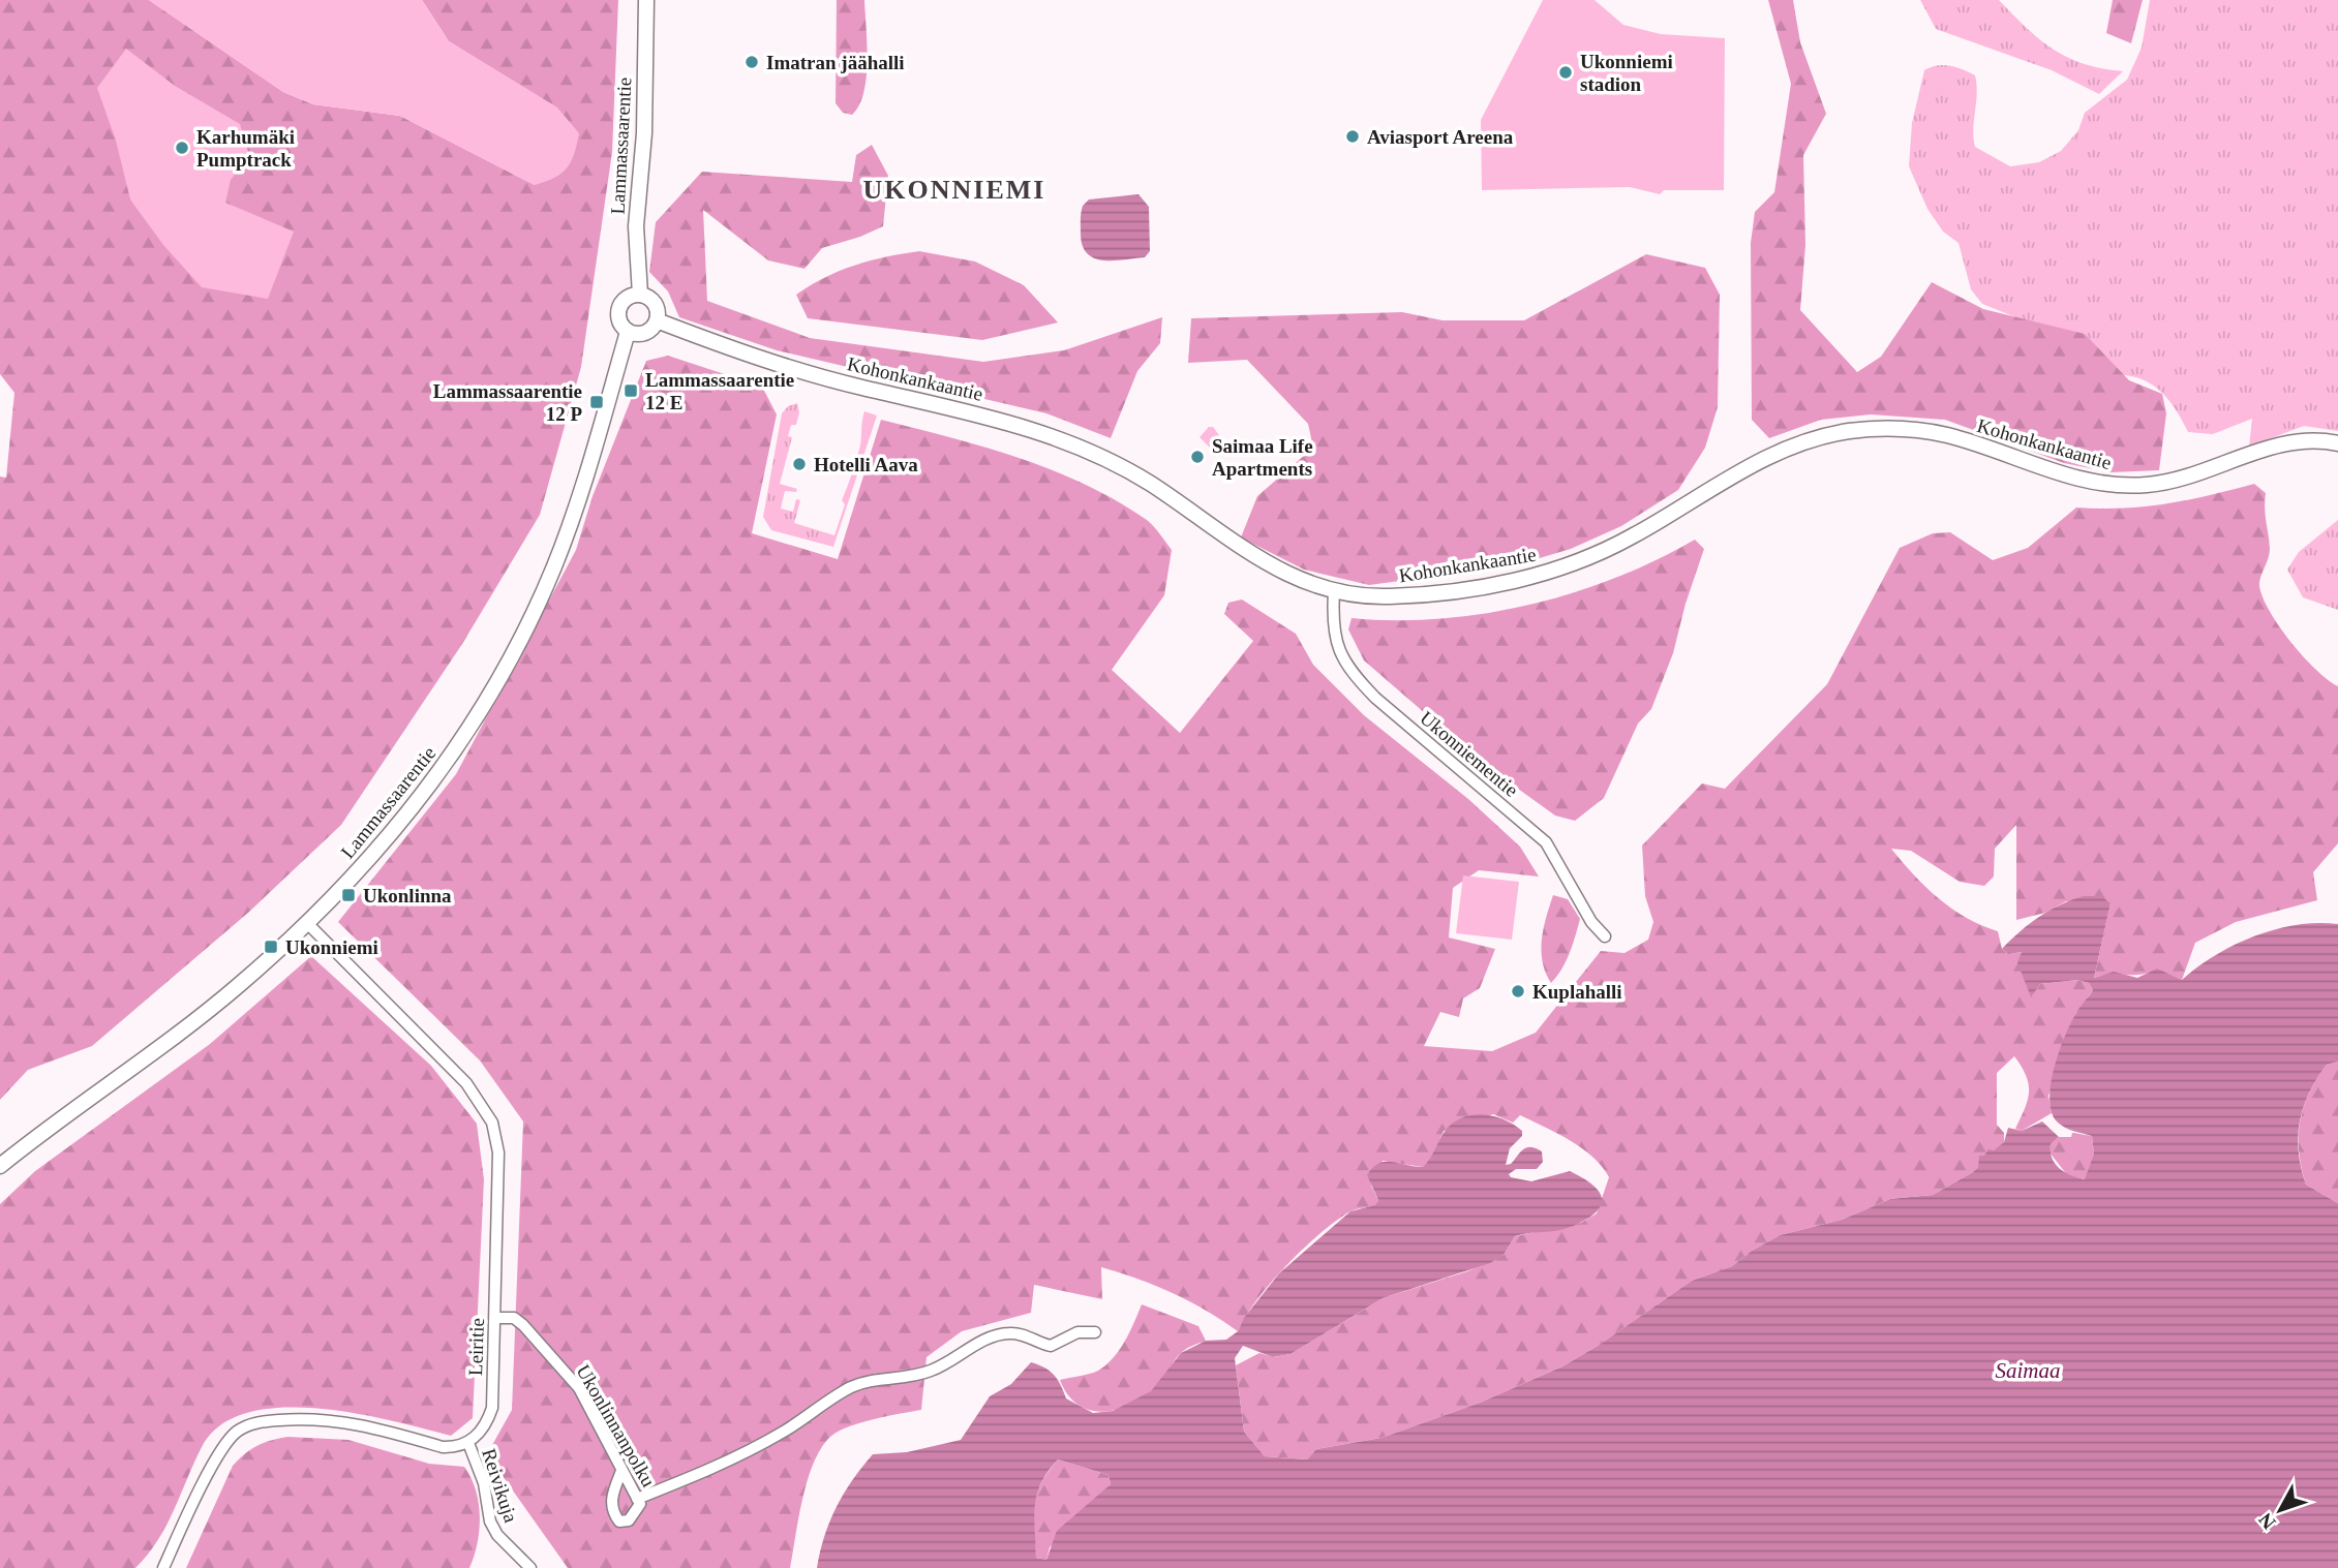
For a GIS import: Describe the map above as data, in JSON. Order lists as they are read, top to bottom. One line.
{"streets":{"street":["Lammassaarentie","Kohonkankaantie","Ukonniementie","Leiritie","Ukonlinnanpolku","Reivikuja"]},"crossings":[["Lammassaarentie","Kohonkankaantie"],["Lammassaarentie","Leiritie"],["Kohonkankaantie","Ukonniementie"],["Leiritie","Ukonlinnanpolku"],["Leiritie","Reivikuja"]],"districts":["UKONNIEMI"],"water":["Saimaa"],"places":{"other":["Imatran jäähalli","Ukonniemi stadion","Aviasport Areena","Karhumäki Pumptrack","Saimaa Life Apartments","Hotelli Aava","Kuplahalli"],"transit":["Lammassaarentie 12 E","Lammassaarentie 12 P","Ukonlinna","Ukonniemi"]},"north":"bottom left"}
